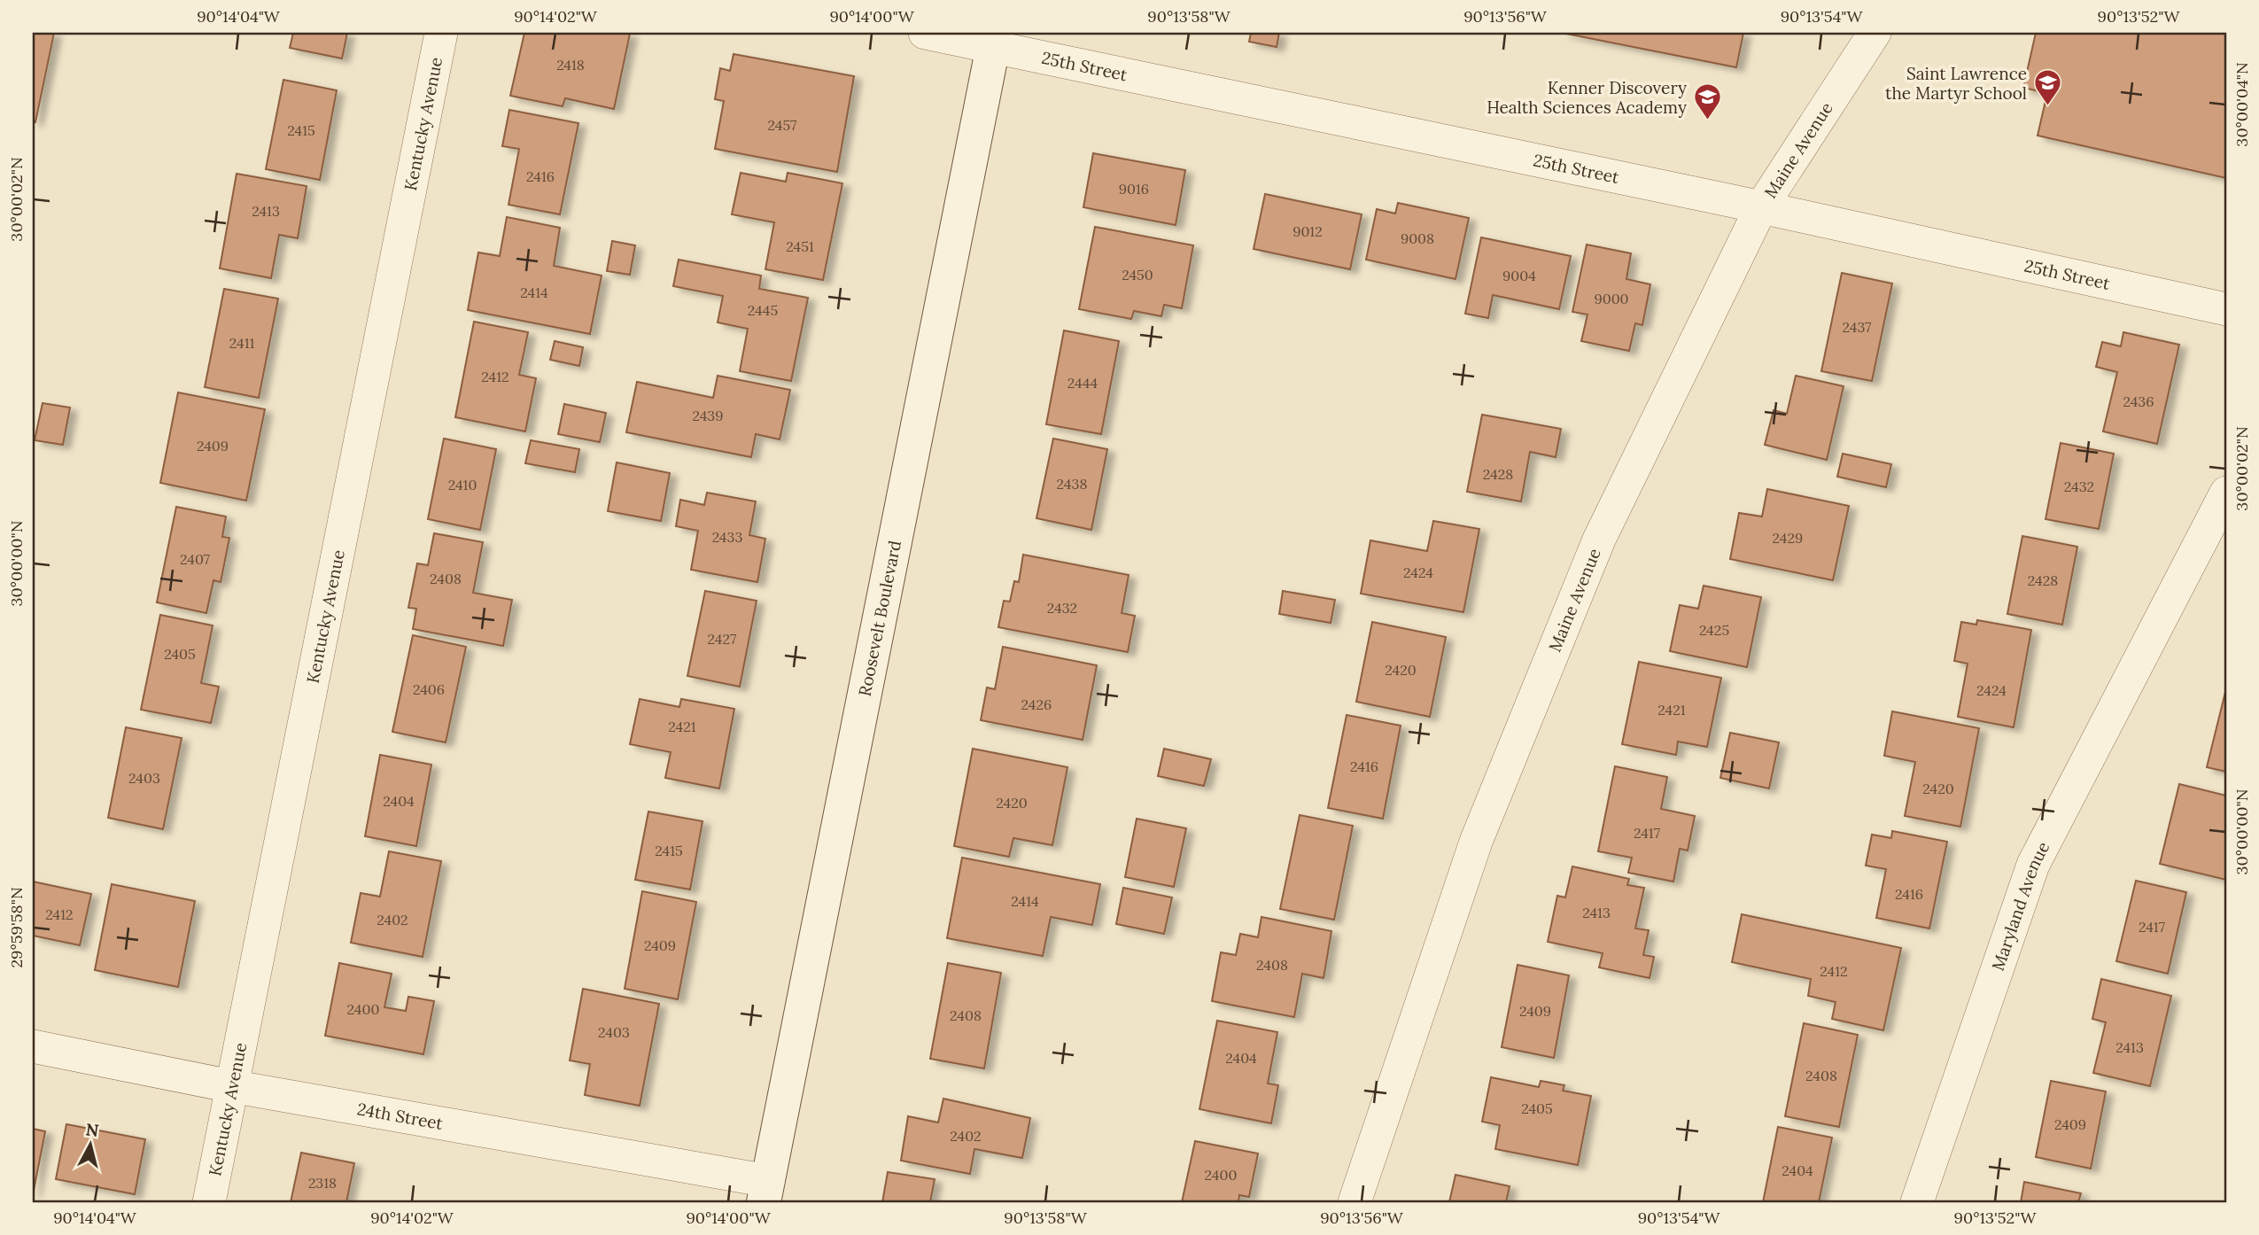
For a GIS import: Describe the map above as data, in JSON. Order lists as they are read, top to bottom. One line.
{"streets":{"street":["25th Street","Kentucky Avenue","Maine Avenue","Roosevelt Boulevard","Maryland Avenue","24th Street"]},"crossings":[["25th Street","Maine Avenue"],["25th Street","Roosevelt Boulevard"],["Kentucky Avenue","24th Street"],["Roosevelt Boulevard","24th Street"]],"places":{"school or university":["Saint Lawrence the Martyr School","Kenner Discovery Health Sciences Academy"]},"house_numbers":["2418","2457","2415","2416","9016","2413","9012","9008","2451","2450","9004","2414","9000","2445","2437","2411","2412","2444","2436","2439","2409","2428","2438","2410","2432","2433","2429","2407","2424","2408","2428","2432","2425","2427","2405","2420","2406","2424","2426","2421","2421","2416","2403","2420","2404","2420","2417","2415","2416","2414","2413","2412","2402","2417","2409","2408","2412","2400","2409","2408","2403","2413","2404","2408","2405","2409","2402","2404","2400","2318"],"north":"top","coordinates":["90°14'04\"W","90°14'02\"W","90°14'00\"W","90°13'58\"W","90°13'56\"W","90°13'54\"W","90°13'52\"W","30°00'04\"N","30°00'02\"N","30°00'00\"N","29°59'58\"N"]}
